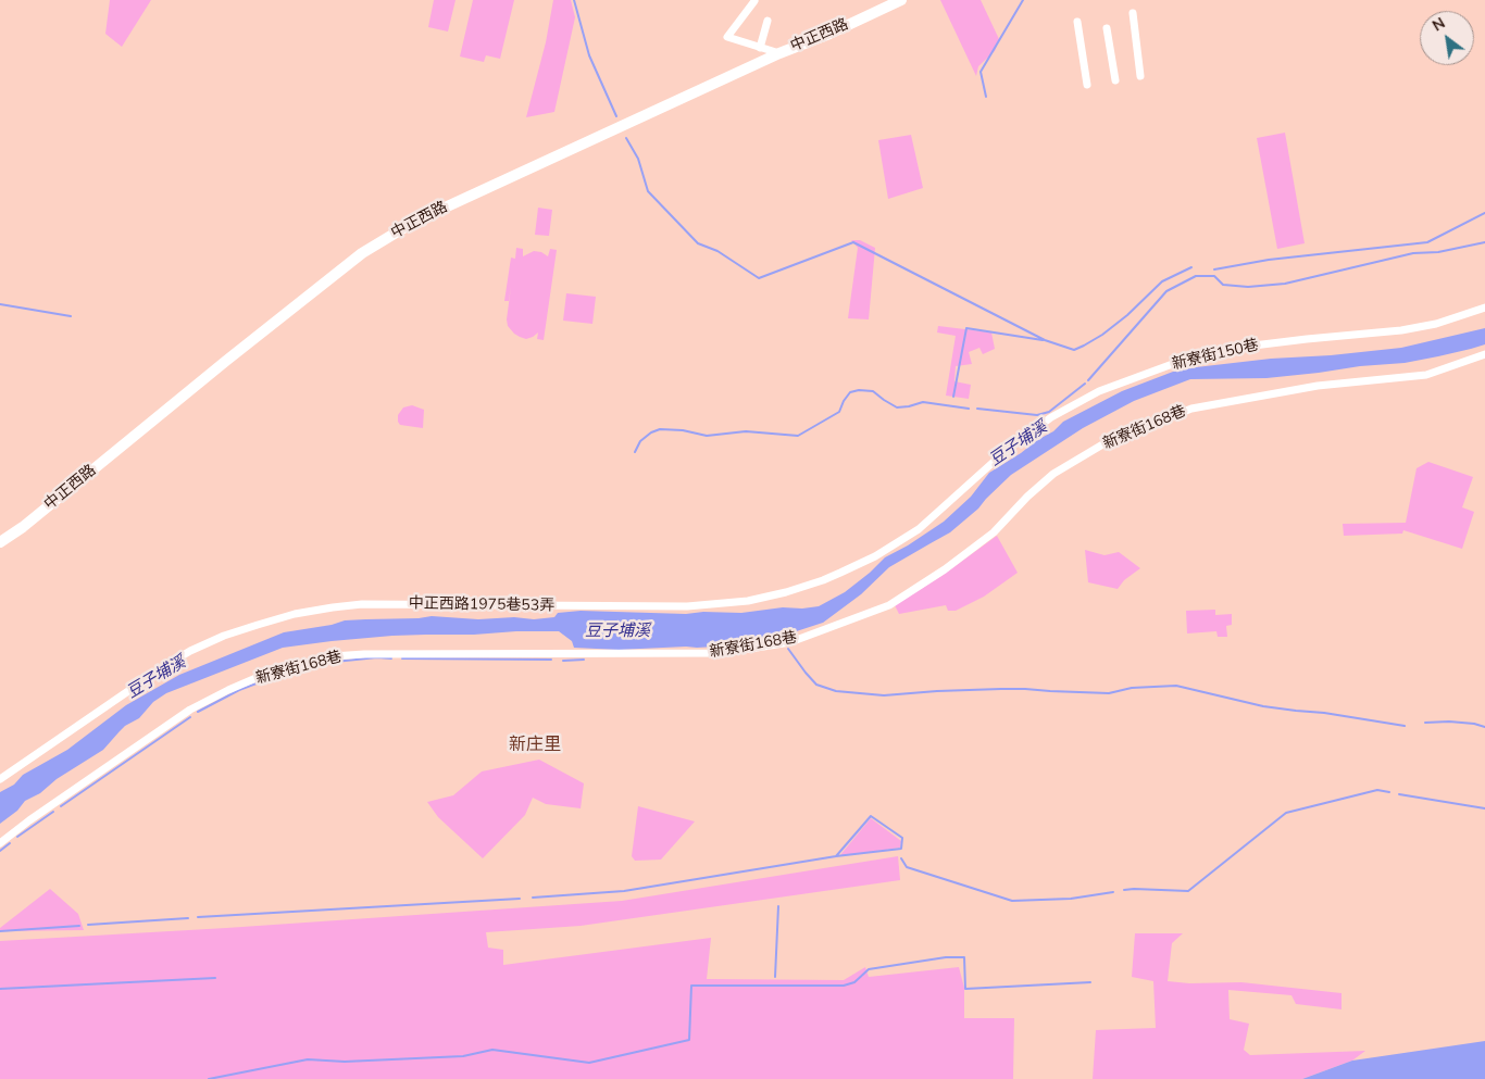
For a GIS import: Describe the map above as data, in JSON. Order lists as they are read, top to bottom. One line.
{"streets":{"main road":["中正西路"],"street":["新寮街150巷","新寮街168巷","中正西路1975巷53弄"]},"crossings":[["新寮街150巷","中正西路1975巷53弄"]],"districts":["新庄里"],"water":["豆子埔溪"],"north":"top left"}
